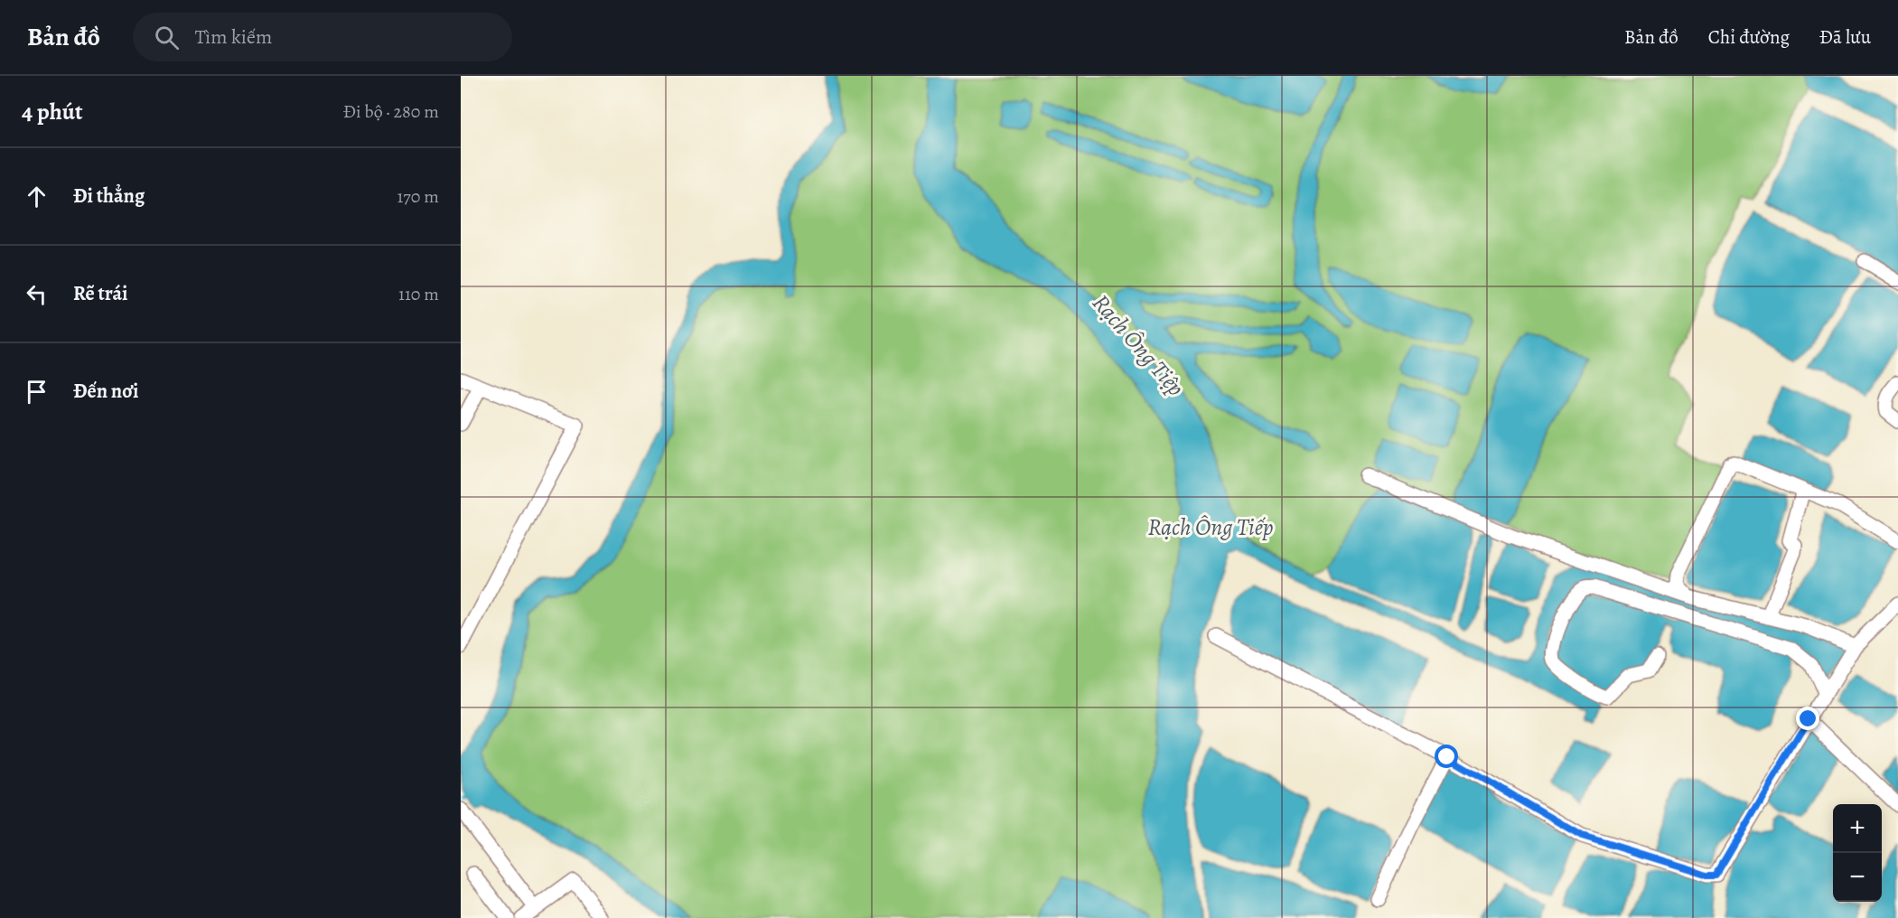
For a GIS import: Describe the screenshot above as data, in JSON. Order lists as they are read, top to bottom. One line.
{"water":["Rạch Ông Tiệp","Rạch Ông Tiếp"],"page":{"header":"Bản đồ","search":"Tìm kiếm","nav":["Bản đồ","Chỉ đường","Đã lưu"],"heading":["4 phút","Đi bộ · 280 m"],"list":[["Đi thẳng","170 m"],["Rẽ trái","110 m"],"Đến nơi"],"map_buttons":["+","−"]}}
